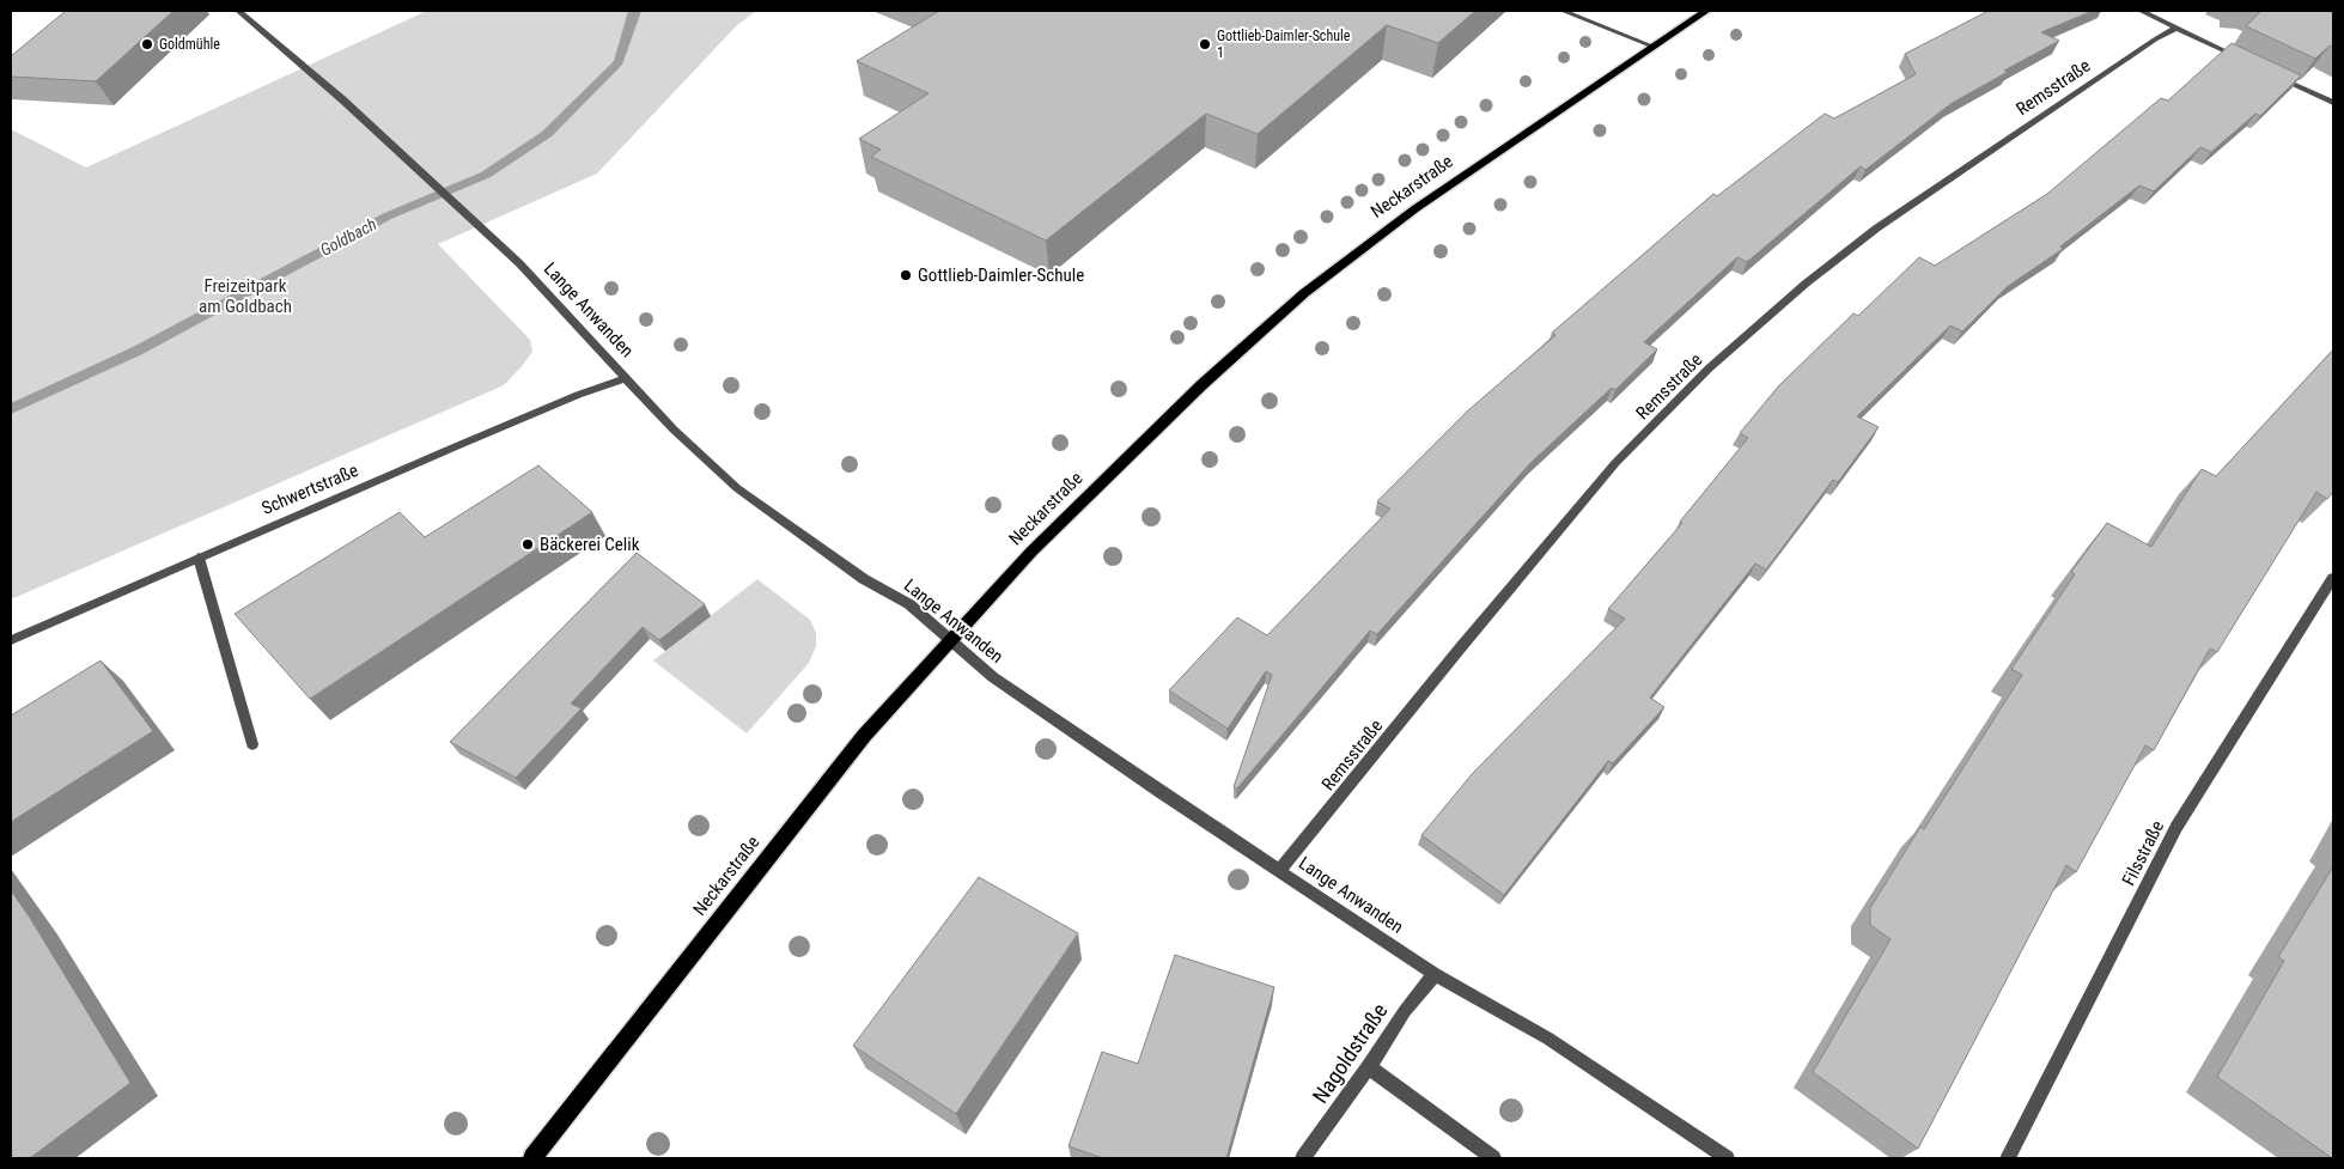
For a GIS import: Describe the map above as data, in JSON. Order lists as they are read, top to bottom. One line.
{"streets":{"main road":["Neckarstraße"],"street":["Remsstraße","Lange Anwanden","Schwertstraße","Filsstraße","Nagoldstraße"]},"crossings":[["Remsstraße","Lange Anwanden"],["Neckarstraße","Lange Anwanden"],["Lange Anwanden","Schwertstraße"],["Lange Anwanden","Nagoldstraße"]],"water":["Goldbach"],"parks":["Freizeitpark am Goldbach"],"places":["Goldmühle","Gottlieb-Daimler-Schule 1","Gottlieb-Daimler-Schule","Bäckerei Celik"]}
